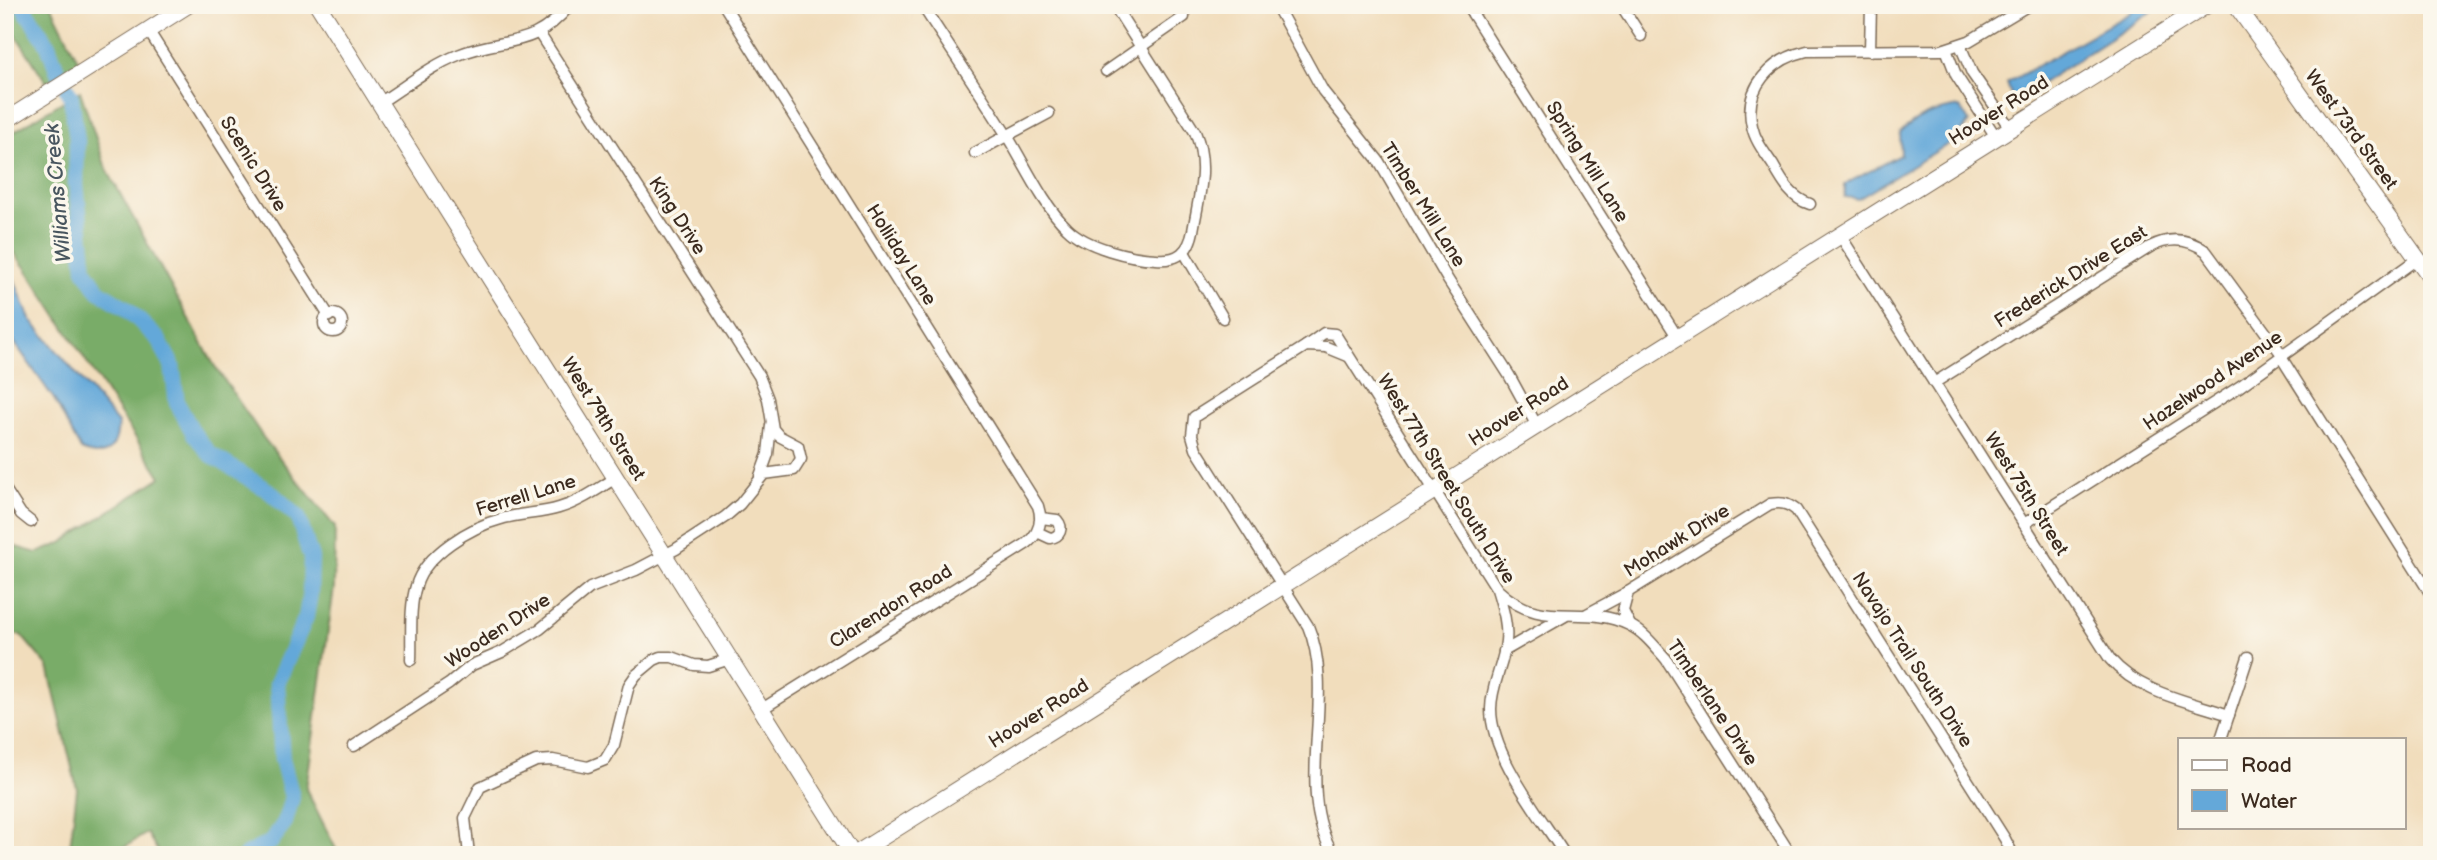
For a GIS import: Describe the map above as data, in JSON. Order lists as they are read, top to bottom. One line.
{"streets":{"street":["Hoover Road","West 73rd Street","Spring Mill Lane","Scenic Drive","Timber Mill Lane","King Drive","Holliday Lane","Frederick Drive East","Hazelwood Avenue","West 79th Street","West 77th Street South Drive","West 75th Street","Ferrell Lane","Mohawk Drive","Clarendon Road","Wooden Drive","Navajo Trail South Drive","Timberlane Drive"]},"crossings":[["Hoover Road","Spring Mill Lane"],["Hoover Road","Timber Mill Lane"],["Hoover Road","West 79th Street"],["Hoover Road","West 77th Street South Drive"],["Hoover Road","West 75th Street"],["West 73rd Street","Hazelwood Avenue"],["King Drive","West 79th Street"],["King Drive","Wooden Drive"],["Holliday Lane","Clarendon Road"],["Frederick Drive East","Hazelwood Avenue"],["Frederick Drive East","West 75th Street"],["Hazelwood Avenue","West 75th Street"],["West 79th Street","Ferrell Lane"],["West 79th Street","Clarendon Road"],["West 79th Street","Wooden Drive"],["West 77th Street South Drive","Timberlane Drive"],["Mohawk Drive","Navajo Trail South Drive"],["Mohawk Drive","Timberlane Drive"]],"water":["Williams Creek"],"legend":["Road","Water"]}
